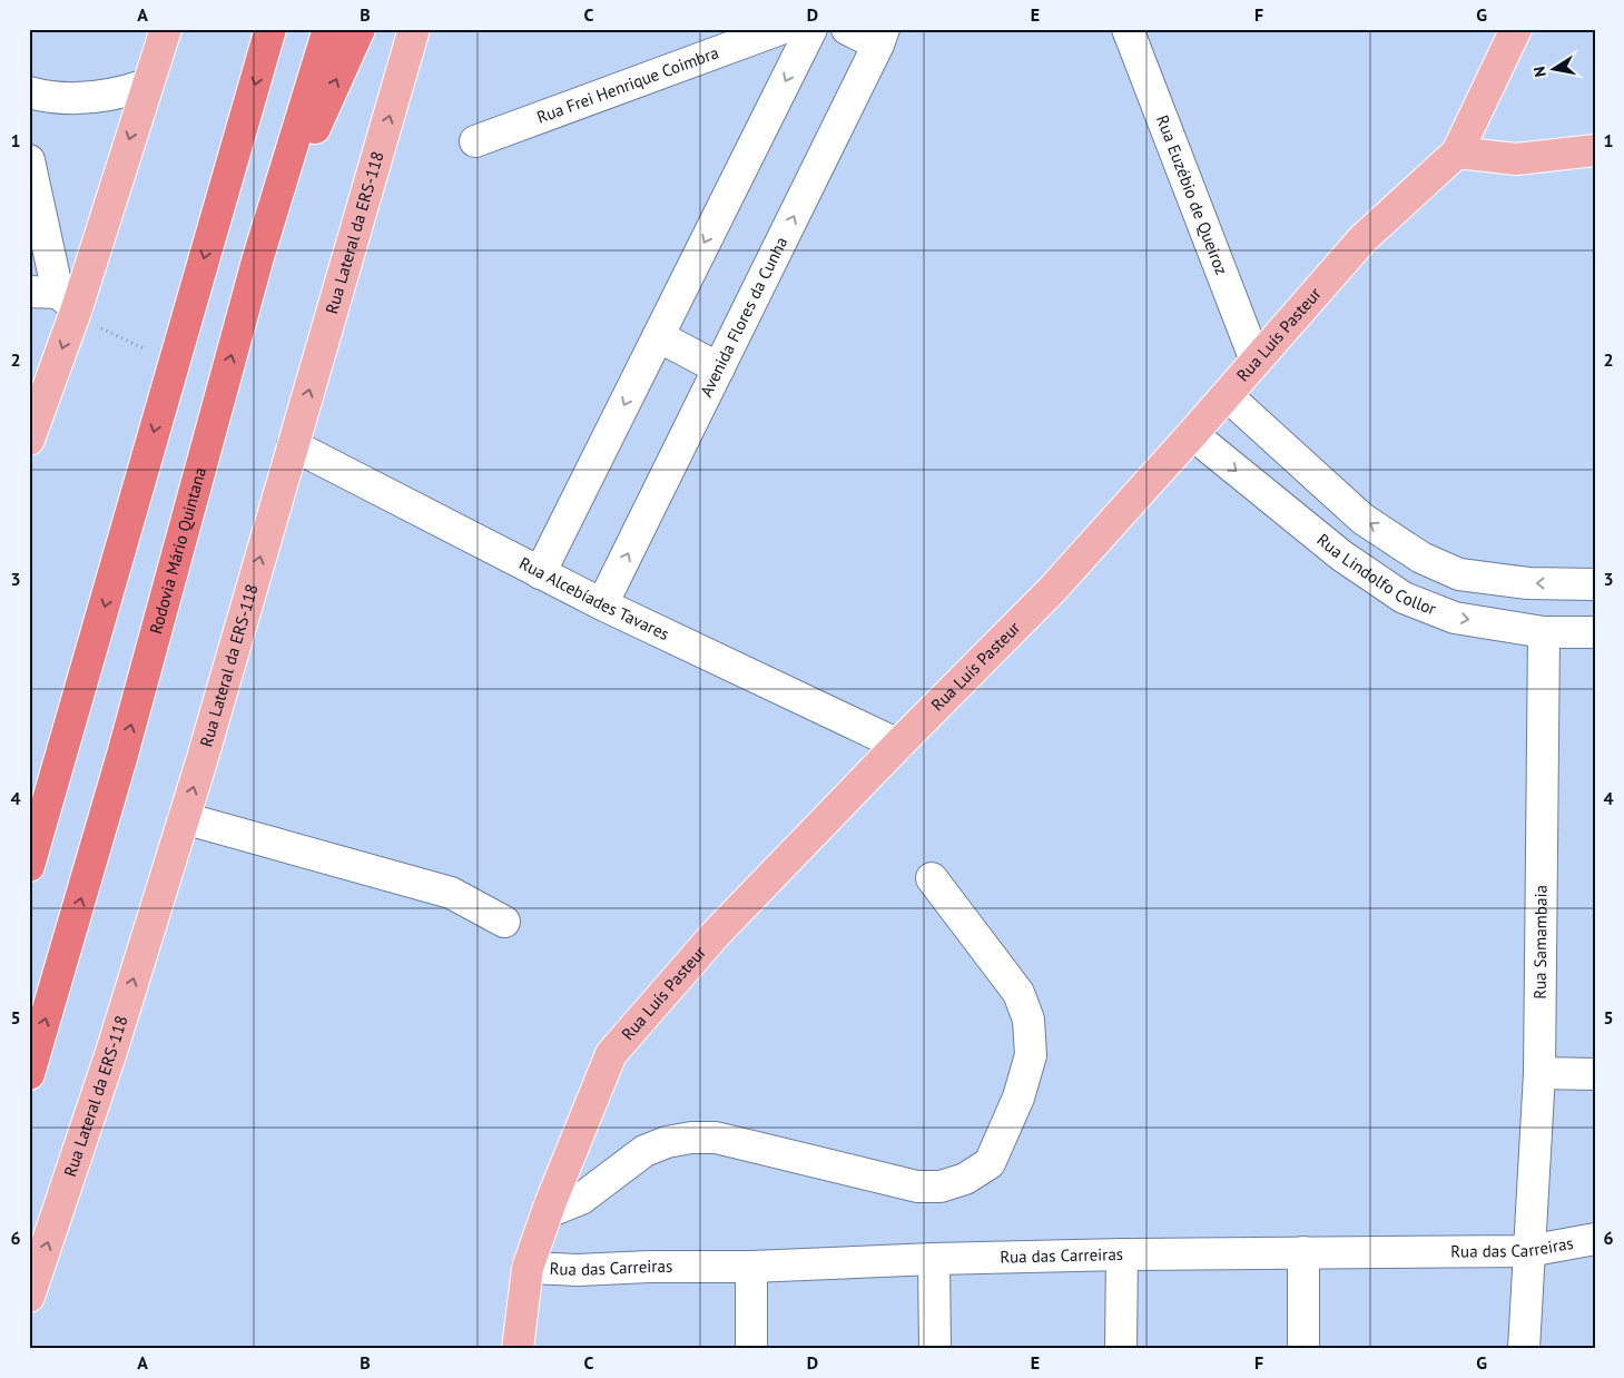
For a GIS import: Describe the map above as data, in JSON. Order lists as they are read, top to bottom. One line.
{"streets":{"highway":["Rodovia Mário Quintana"],"main road":["Rua Lateral da ERS-118","Rua Luís Pasteur"],"street":["Rua Frei Henrique Coimbra","Rua Euzébio de Queiroz","Avenida Flores da Cunha","Rua Lindolfo Collor","Rua Alcebíades Tavares","Rua Samambaia","Rua das Carreiras"]},"crossings":[["Rua Euzébio de Queiroz","Rua Luís Pasteur"],["Rua Lateral da ERS-118","Rua Alcebíades Tavares"],["Avenida Flores da Cunha","Rua Alcebíades Tavares"],["Rua Luís Pasteur","Rua Lindolfo Collor"],["Rua Luís Pasteur","Rua Alcebíades Tavares"],["Rua Luís Pasteur","Rua das Carreiras"],["Rua Lindolfo Collor","Rua Samambaia"],["Rua Samambaia","Rua das Carreiras"]],"north":"left","grid":{"columns":["A","B","C","D","E","F","G"],"rows":["1","2","3","4","5","6"]}}
